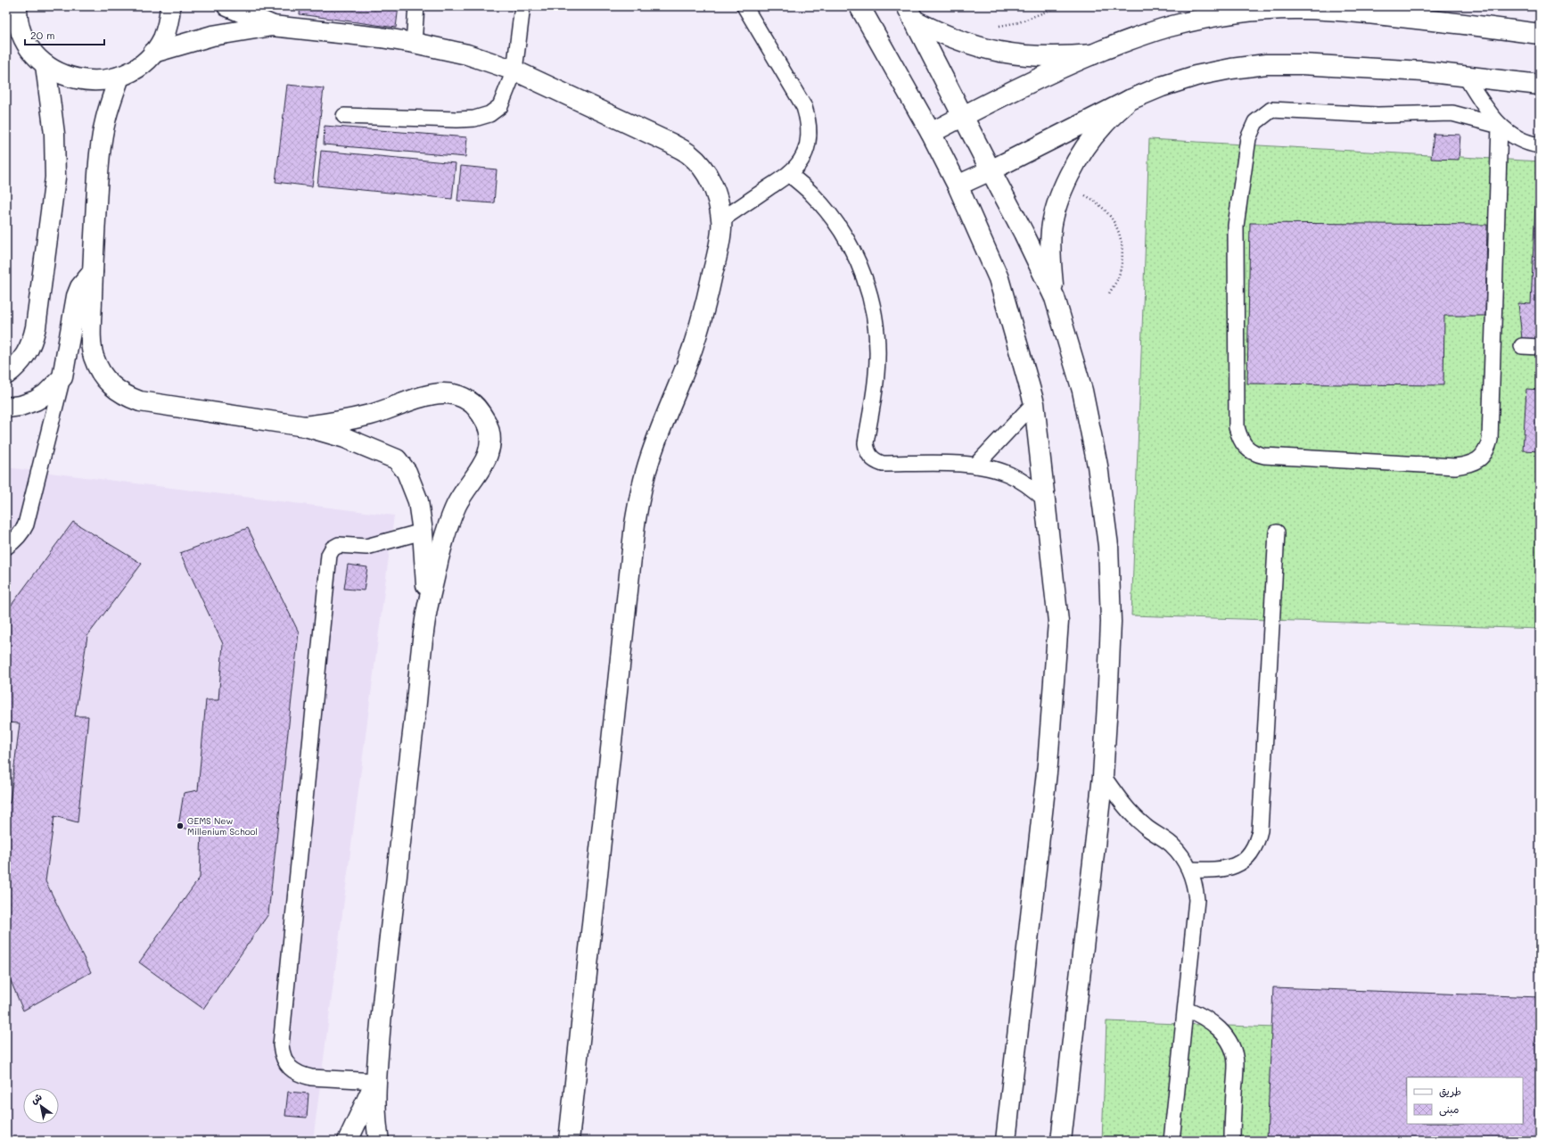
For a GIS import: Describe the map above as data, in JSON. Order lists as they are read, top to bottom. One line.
{"places":["GEMS New Millenium School"],"legend":["طريق","مبنى"],"scale_bar":"20 m","north":"top left"}
